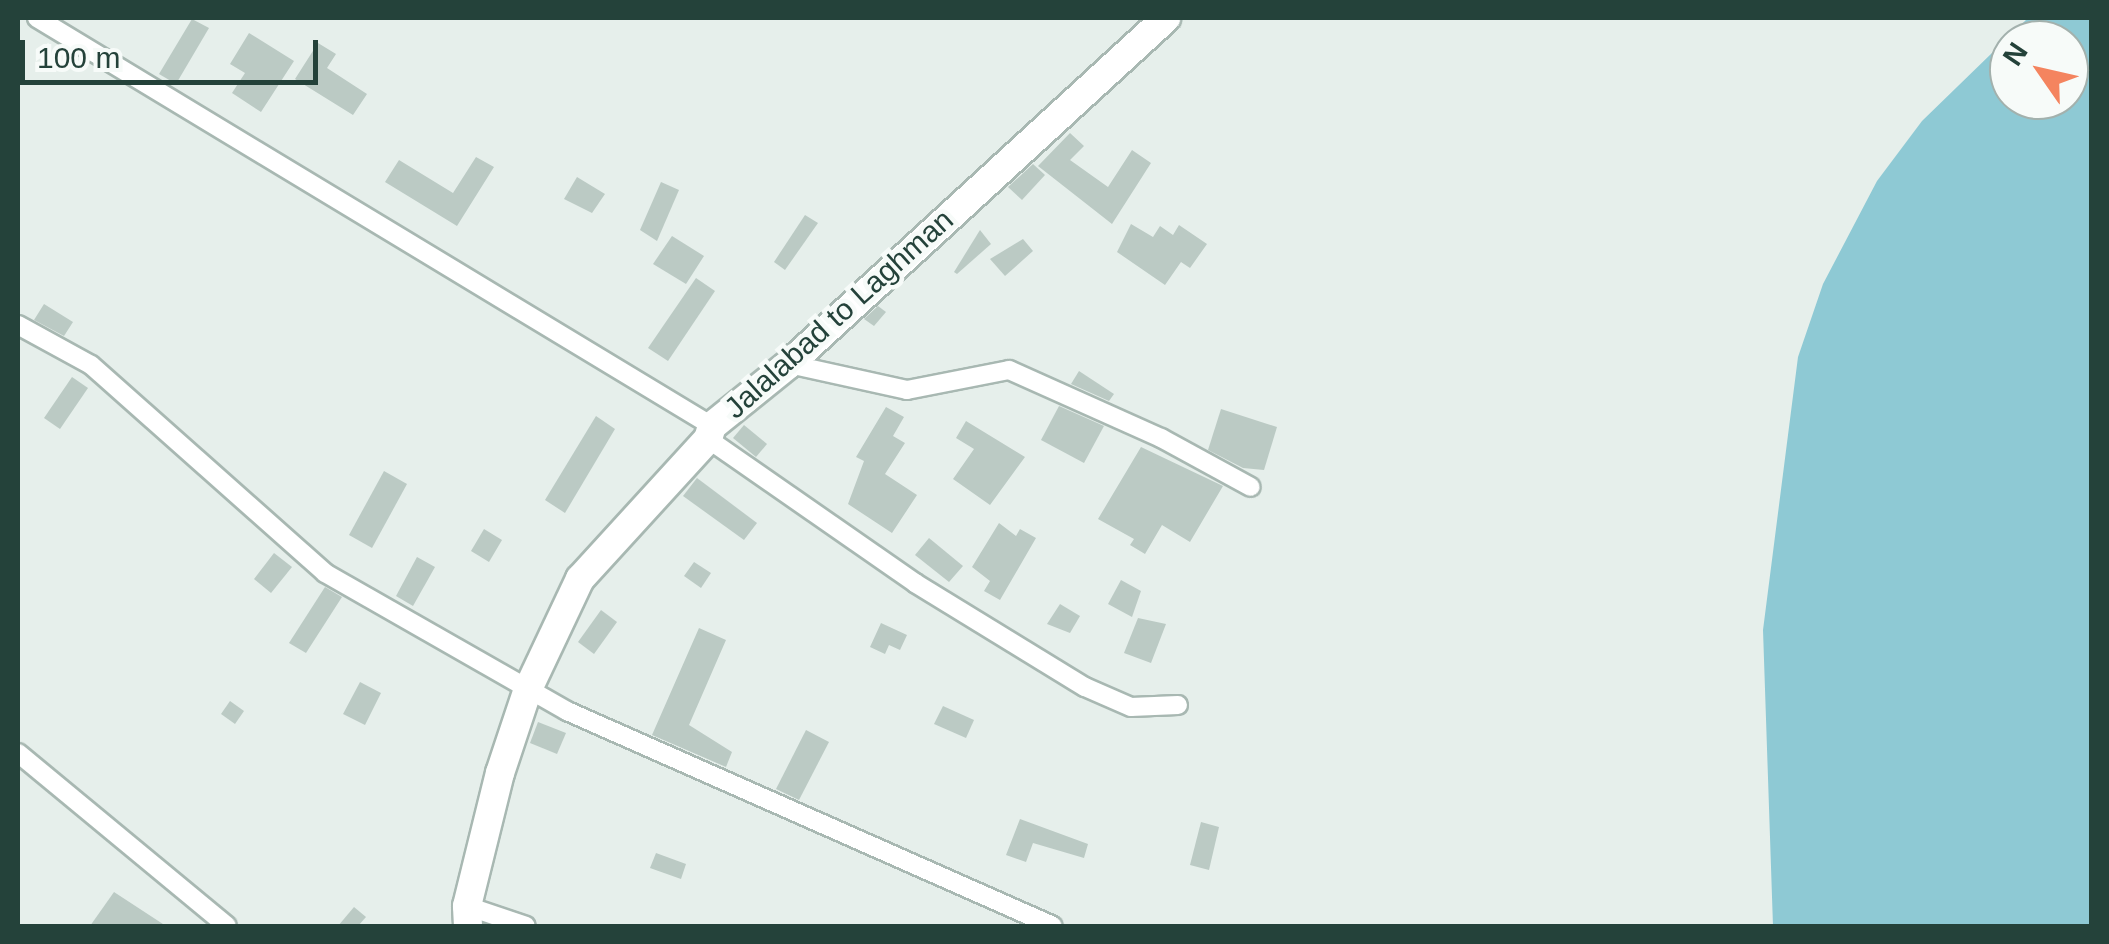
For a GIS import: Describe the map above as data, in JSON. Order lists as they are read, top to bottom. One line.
{"streets":{"street":["Jalalabad to Laghman"]},"scale_bar":"100 m","north":"top left"}
